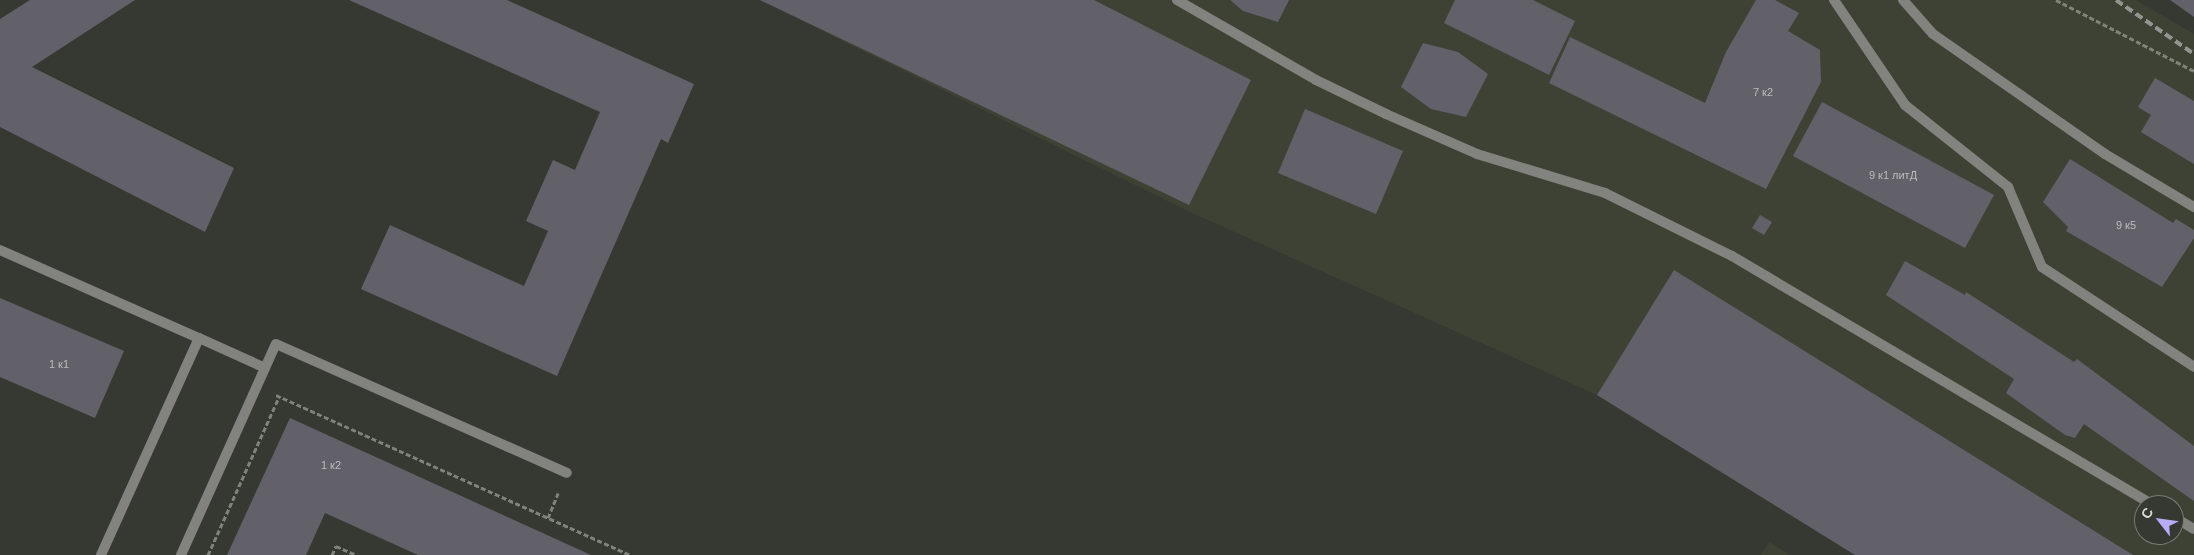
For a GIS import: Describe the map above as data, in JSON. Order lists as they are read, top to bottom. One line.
{"house_numbers":["7 к2","9 к1 литД","9 к5","1 к1","1 к2"],"north":"top left"}
